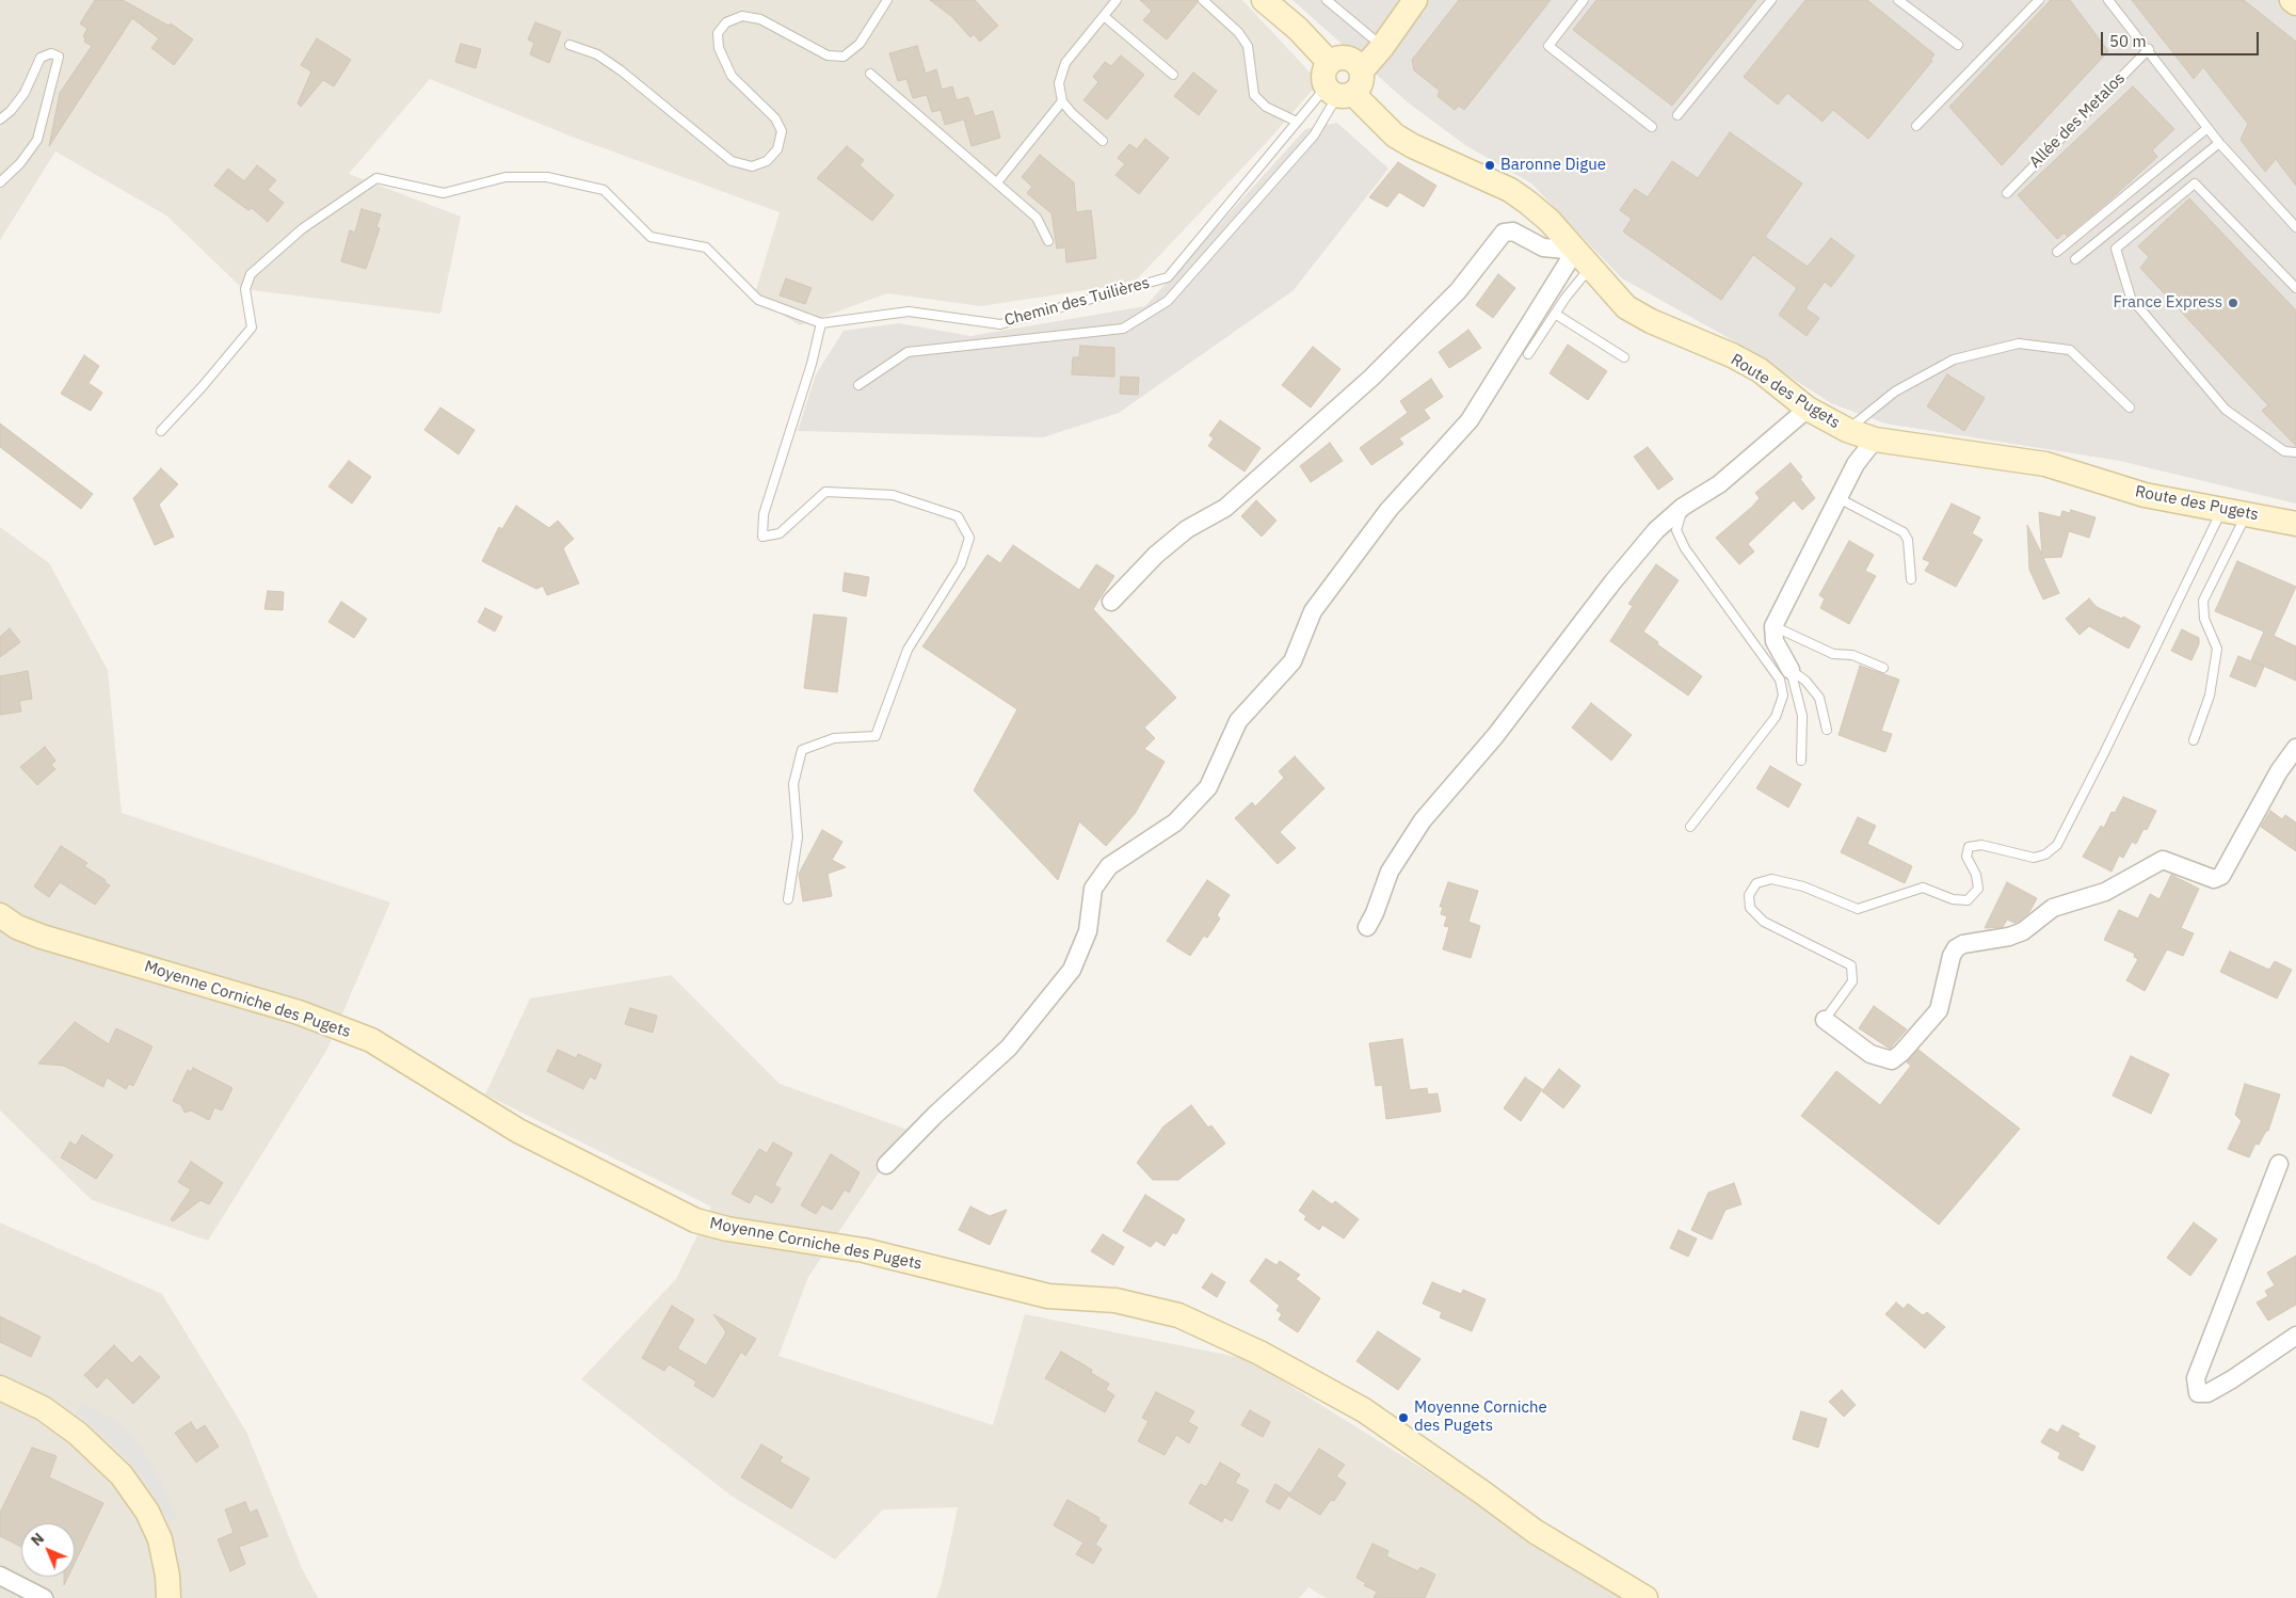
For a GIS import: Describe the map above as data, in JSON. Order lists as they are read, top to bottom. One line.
{"streets":{"street":["Route des Pugets","Moyenne Corniche des Pugets"],"lane":["Allée des Metalos","Chemin des Tuilières"]},"crossings":[["Chemin des Tuilières","Route des Pugets"]],"places":["Baronne Digue","France Express","Moyenne Corniche des Pugets"],"scale_bar":"50 m","north":"top left"}
